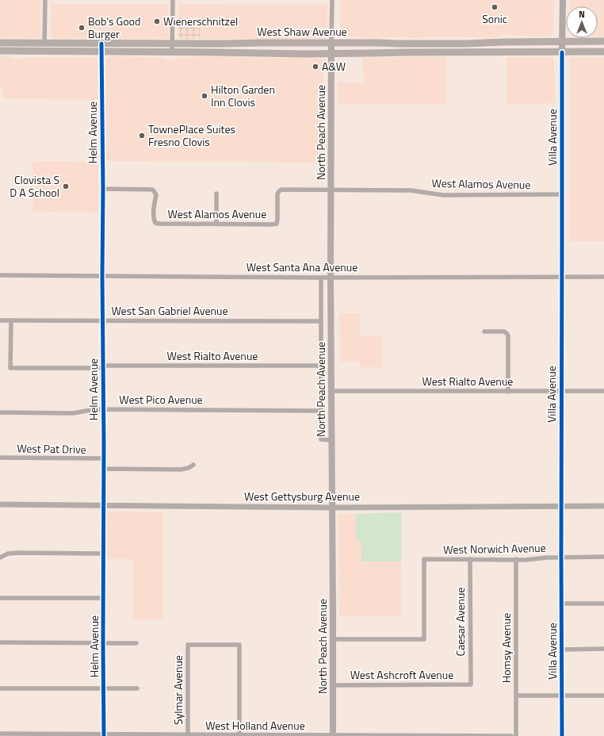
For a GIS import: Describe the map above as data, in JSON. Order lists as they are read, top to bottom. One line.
{"streets":{"main road":["West Shaw Avenue","North Peach Avenue","Villa Avenue"],"street":["Helm Avenue","West Alamos Avenue","West Santa Ana Avenue","West San Gabriel Avenue","West Rialto Avenue","West Pico Avenue","West Pat Drive","West Gettysburg Avenue","West Norwich Avenue","Caesar Avenue","Homsy Avenue","West Ashcroft Avenue","Sylmar Avenue","West Holland Avenue"]},"crossings":[["West Shaw Avenue","Helm Avenue"],["West Shaw Avenue","North Peach Avenue"],["West Shaw Avenue","Villa Avenue"],["Helm Avenue","West Alamos Avenue"],["Helm Avenue","West Santa Ana Avenue"],["Helm Avenue","West San Gabriel Avenue"],["Helm Avenue","West Rialto Avenue"],["Helm Avenue","West Pico Avenue"],["Helm Avenue","West Pat Drive"],["Helm Avenue","West Gettysburg Avenue"],["Helm Avenue","West Holland Avenue"],["North Peach Avenue","West Alamos Avenue"],["North Peach Avenue","West Santa Ana Avenue"],["North Peach Avenue","West Rialto Avenue"],["North Peach Avenue","West Gettysburg Avenue"],["North Peach Avenue","West Norwich Avenue"],["North Peach Avenue","West Ashcroft Avenue"],["North Peach Avenue","West Holland Avenue"],["Villa Avenue","West Alamos Avenue"],["Villa Avenue","West Santa Ana Avenue"],["Villa Avenue","West Rialto Avenue"],["Villa Avenue","West Gettysburg Avenue"],["Villa Avenue","West Norwich Avenue"],["West San Gabriel Avenue","West Rialto Avenue"],["West Norwich Avenue","Caesar Avenue"],["West Norwich Avenue","Homsy Avenue"],["Caesar Avenue","West Ashcroft Avenue"],["Sylmar Avenue","West Holland Avenue"]],"places":["Sonic","Wienerschnitzel","Bob's Good Burger","A&W","Hilton Garden Inn Clovis","TownePlace Suites Fresno Clovis","Clovista S D A School"],"north":"top"}
